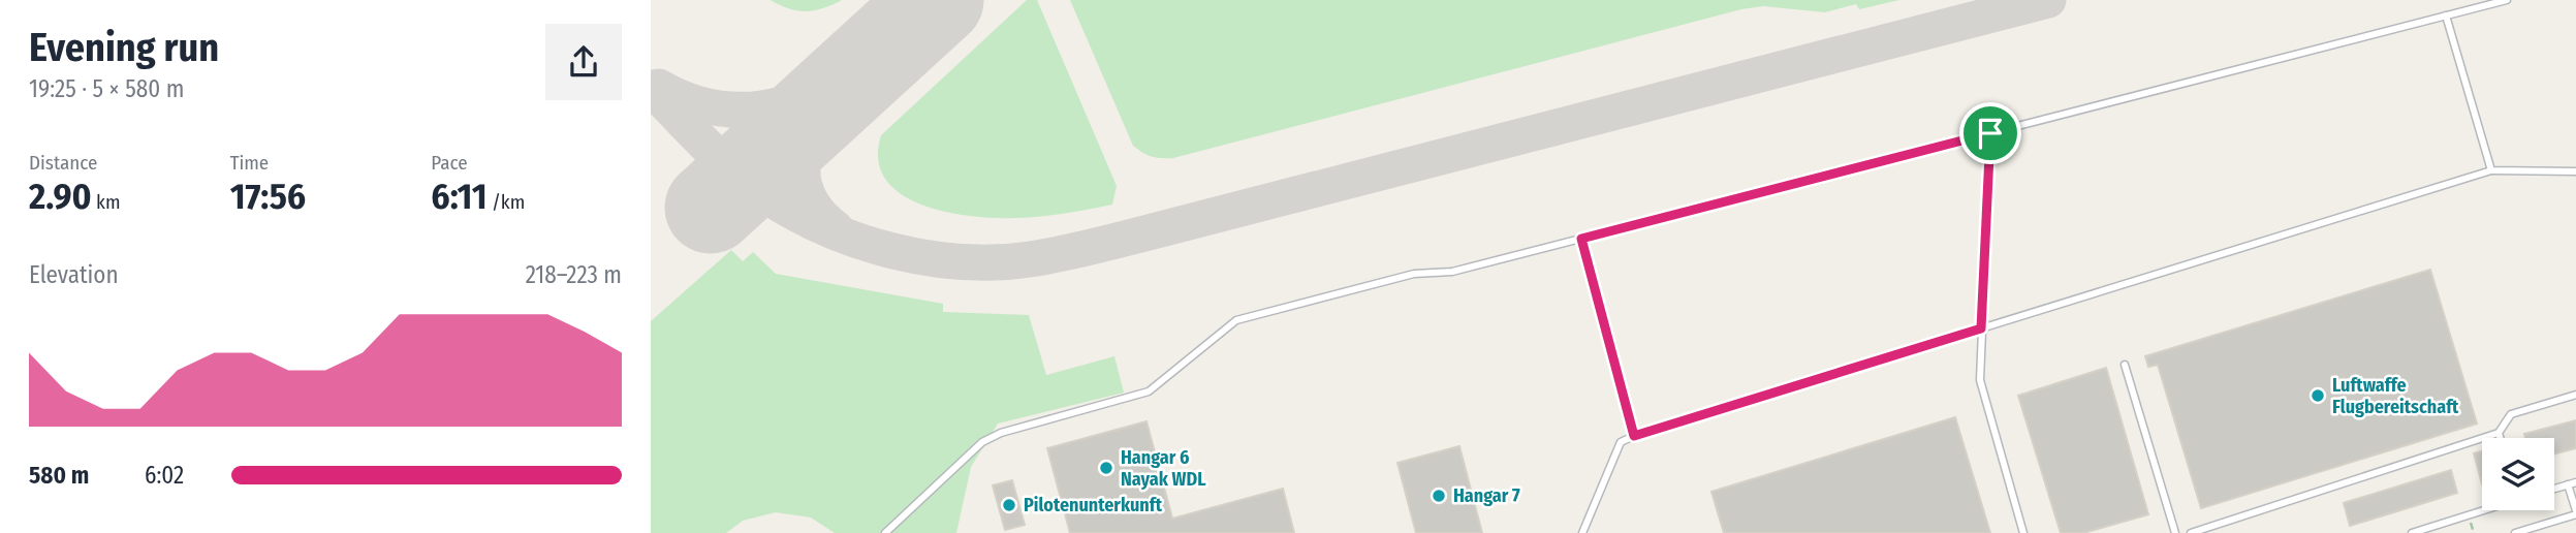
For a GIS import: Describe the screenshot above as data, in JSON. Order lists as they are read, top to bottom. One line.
{"places":["Luftwaffe Flugbereitschaft","Hangar 6 Nayak WDL","Hangar 7","Pilotenunterkunft"],"page":{"heading":["Evening run","19:25 · 5 × 580 m"],"stats":[["Distance","2.90 km"],["Time","17:56"],["Pace","6:11 /km"]],"chart":["Elevation","218–223 m"],"list":[{"name":"580 m","note":"6:02"}]}}
